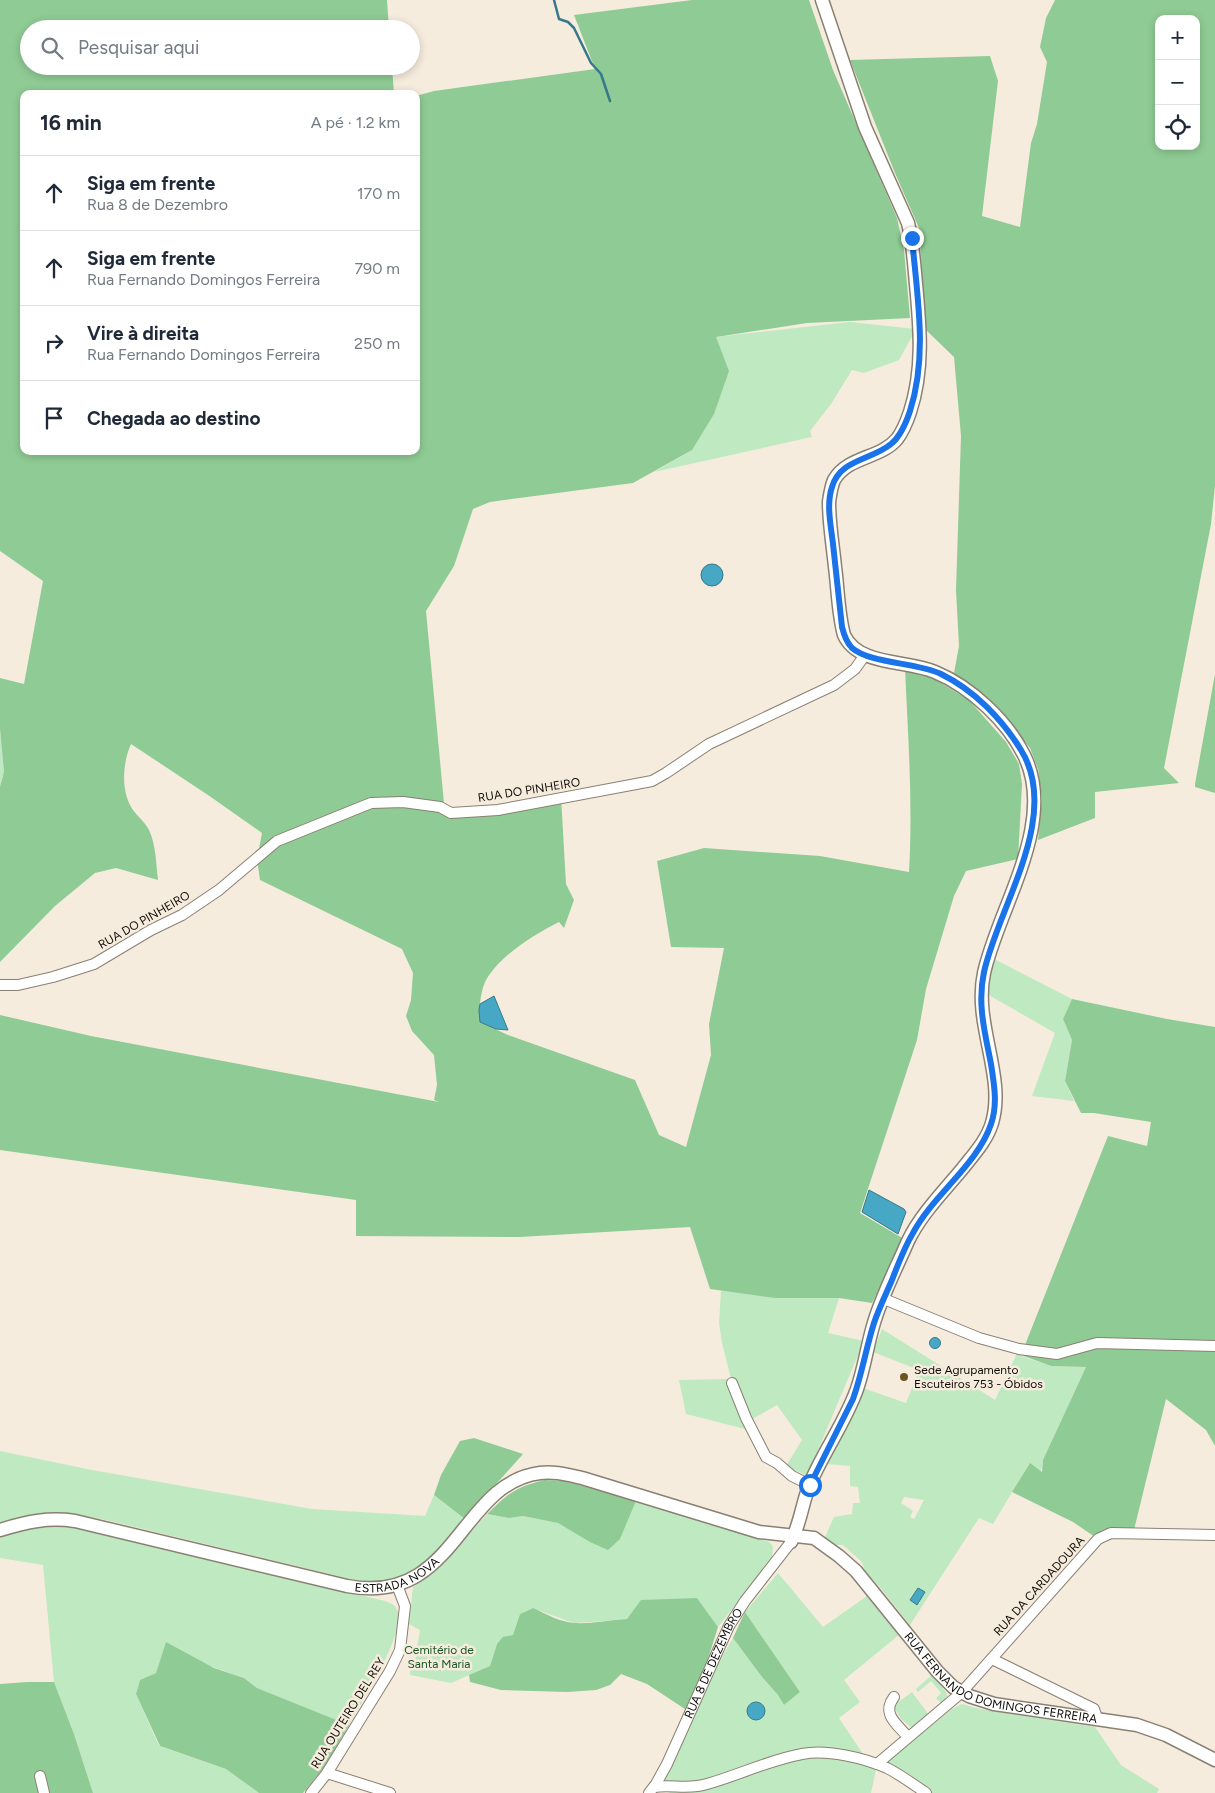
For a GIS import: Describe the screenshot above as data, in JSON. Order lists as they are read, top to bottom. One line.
{"streets":{"street":["RUA DO PINHEIRO","ESTRADA NOVA","RUA DA CARDADOURA","RUA 8 DE DEZEMBRO","RUA FERNANDO DOMINGOS FERREIRA","RUA OUTEIRO DEL REY"]},"crossings":[["ESTRADA NOVA","RUA 8 DE DEZEMBRO"],["ESTRADA NOVA","RUA FERNANDO DOMINGOS FERREIRA"],["ESTRADA NOVA","RUA OUTEIRO DEL REY"],["RUA DA CARDADOURA","RUA FERNANDO DOMINGOS FERREIRA"],["RUA 8 DE DEZEMBRO","RUA FERNANDO DOMINGOS FERREIRA"]],"parks":["Cemitério de Santa Maria"],"places":["Sede Agrupamento Escuteiros 753 - Óbidos"],"page":{"map_buttons":["+","−"],"search":"Pesquisar aqui","heading":["16 min","A pé · 1.2 km"],"list":[["Siga em frente","Rua 8 de Dezembro","170 m"],["Siga em frente","Rua Fernando Domingos Ferreira","790 m"],["Vire à direita","Rua Fernando Domingos Ferreira","250 m"],"Chegada ao destino"]}}
